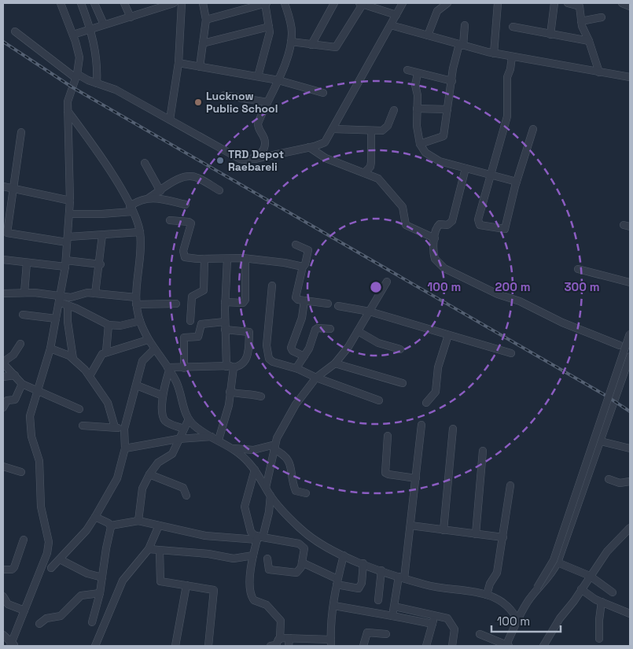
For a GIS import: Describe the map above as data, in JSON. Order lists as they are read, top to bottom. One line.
{"places":["Lucknow Public School","TRD Depot Raebareli"],"scale_bar":"100 m","rings":["100 m","200 m","300 m"]}
